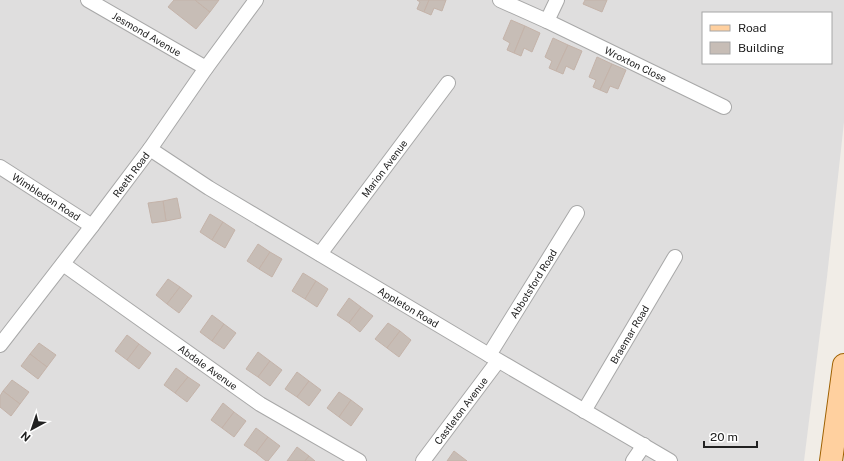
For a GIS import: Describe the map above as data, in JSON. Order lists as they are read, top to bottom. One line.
{"streets":{"street":["Jesmond Avenue","Wroxton Close","Marion Avenue","Reeth Road","Wimbledon Road","Abbotsford Road","Appleton Road","Braemar Road","Abdale Avenue","Castleton Avenue"]},"crossings":[["Jesmond Avenue","Reeth Road"],["Marion Avenue","Appleton Road"],["Reeth Road","Wimbledon Road"],["Reeth Road","Appleton Road"],["Reeth Road","Abdale Avenue"],["Abbotsford Road","Appleton Road"],["Abbotsford Road","Castleton Avenue"],["Appleton Road","Braemar Road"],["Appleton Road","Castleton Avenue"]],"legend":["Road","Building"],"scale_bar":"20 m","north":"bottom left"}
